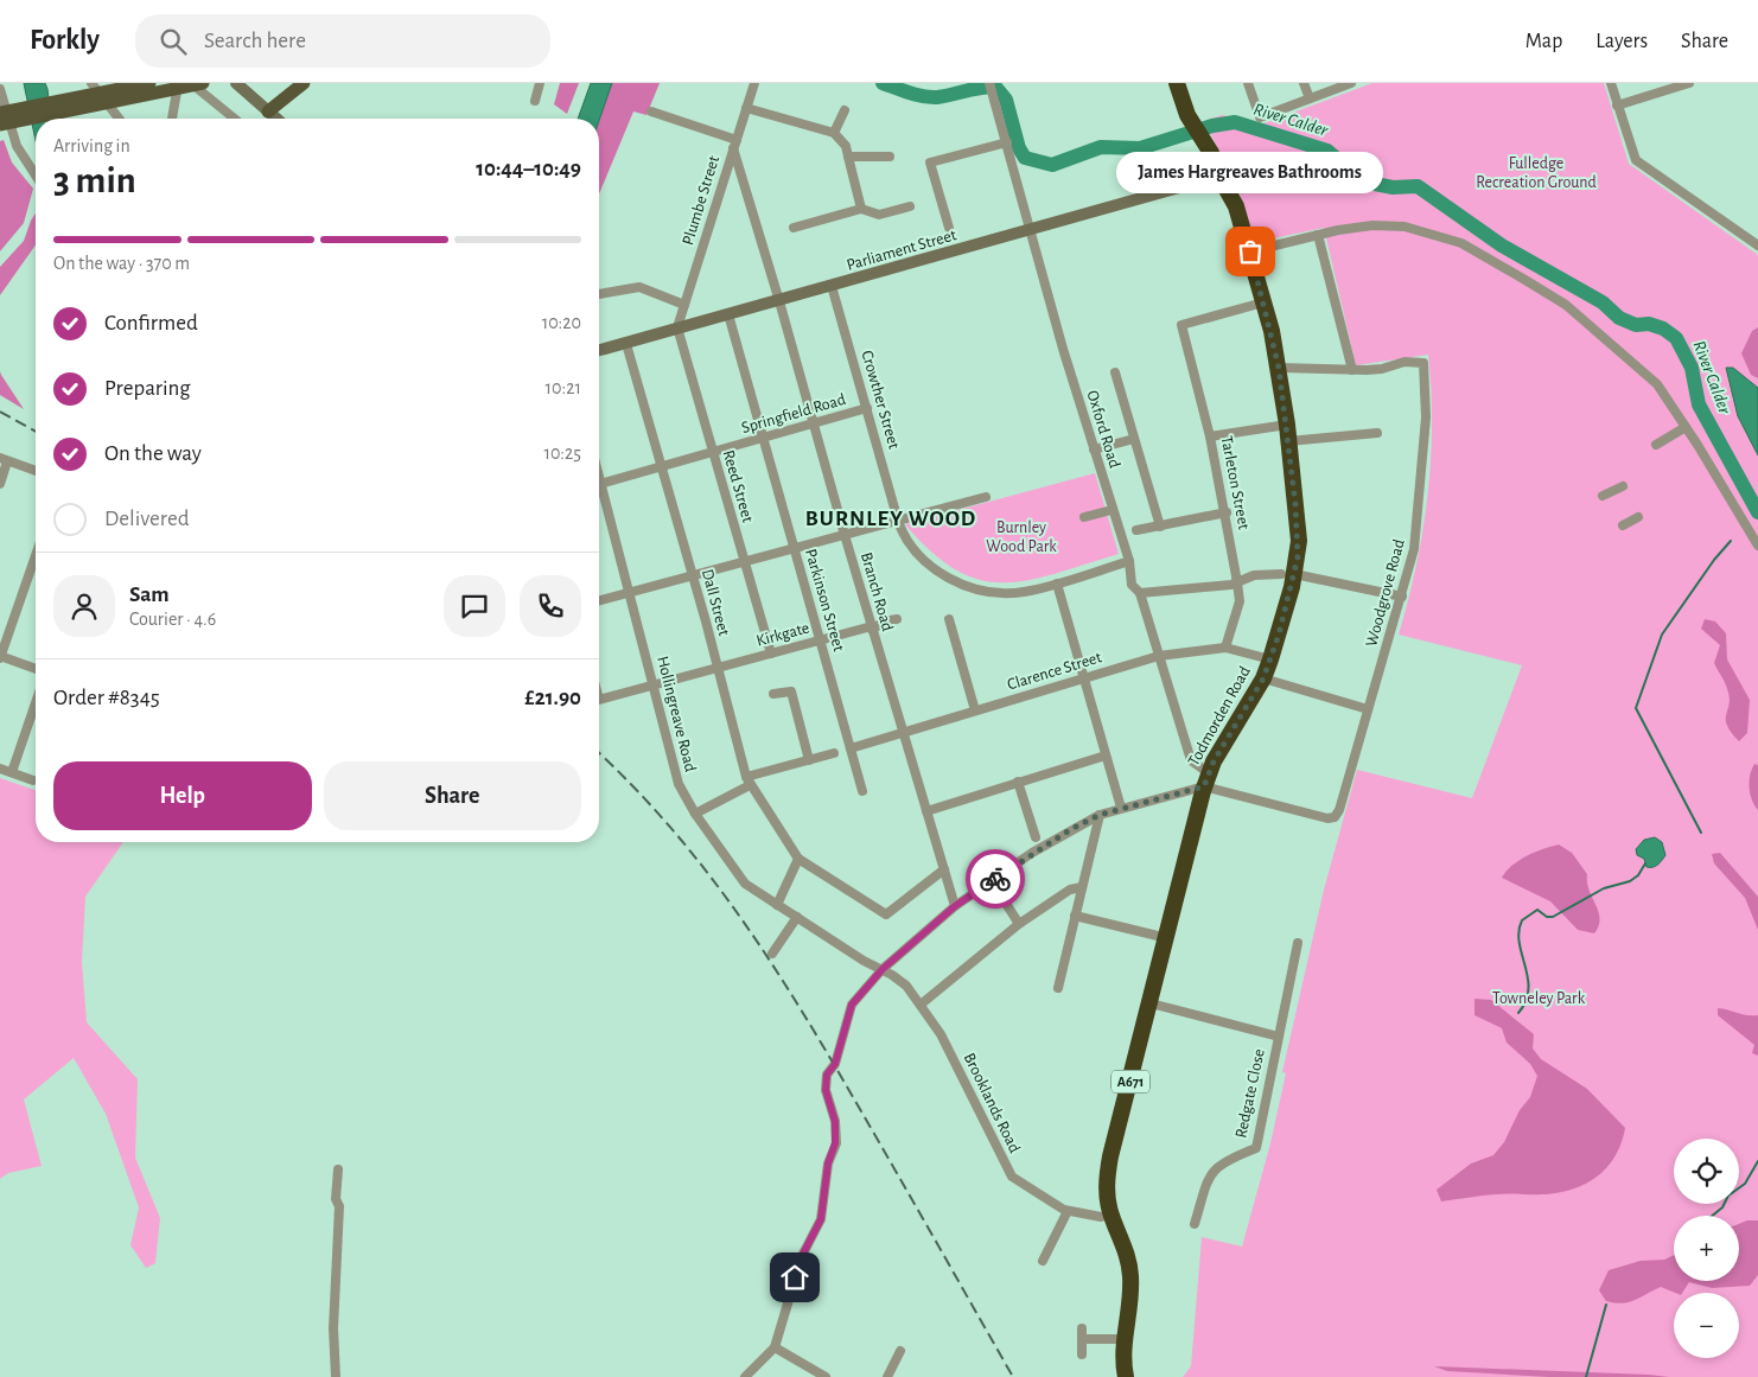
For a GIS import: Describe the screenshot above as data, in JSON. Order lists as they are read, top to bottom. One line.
{"streets":{"highway":["Todmorden Road","A671"],"street":["Plumbe Street","Parliament Street","Crowther Street","Springfield Road","Oxford Road","Tarleton Street","Reed Street","Branch Road","Woodgrove Road","Parkinson Street","Dall Street","Kirkgate","Clarence Street","Hollingreave Road","Redgate Close","Brooklands Road"]},"crossings":[["Plumbe Street","Parliament Street"],["Plumbe Street","Reed Street"],["Plumbe Street","Branch Road"],["Parliament Street","Crowther Street"],["Parliament Street","Oxford Road"],["Parliament Street","Reed Street"],["Parliament Street","Branch Road"],["Parliament Street","Parkinson Street"],["Parliament Street","Dall Street"],["Parliament Street","Todmorden Road"],["Crowther Street","Springfield Road"],["Crowther Street","Oxford Road"],["Springfield Road","Reed Street"],["Springfield Road","Branch Road"],["Springfield Road","Parkinson Street"],["Springfield Road","Dall Street"],["Oxford Road","Woodgrove Road"],["Oxford Road","Clarence Street"],["Oxford Road","Todmorden Road"],["Tarleton Street","Clarence Street"],["Tarleton Street","Todmorden Road"],["Reed Street","Kirkgate"],["Branch Road","Kirkgate"],["Branch Road","Clarence Street"],["Woodgrove Road","Todmorden Road"],["Parkinson Street","Kirkgate"],["Parkinson Street","Clarence Street"],["Dall Street","Kirkgate"],["Kirkgate","Hollingreave Road"],["Clarence Street","Todmorden Road"],["Hollingreave Road","Brooklands Road"]],"districts":["BURNLEY WOOD"],"water":["River Calder"],"parks":["Fulledge Recreation Ground","Burnley Wood Park","Towneley Park"],"places":["James Hargreaves Bathrooms"],"page":{"header":"Forkly","search":"Search here","nav":["Map","Layers","Share"],"heading":["3 min","Arriving in","10:44–10:49"],"panel":["Sam","Courier · 4.6","Order #8345","£21.90"],"bubble":"James Hargreaves Bathrooms","bar":"On the way · 370 m","list":[["Confirmed","10:20"],["Preparing","10:21"],["On the way","10:25"],"Delivered"],"buttons":["Help","Share"],"map_buttons":["+","−"]}}
